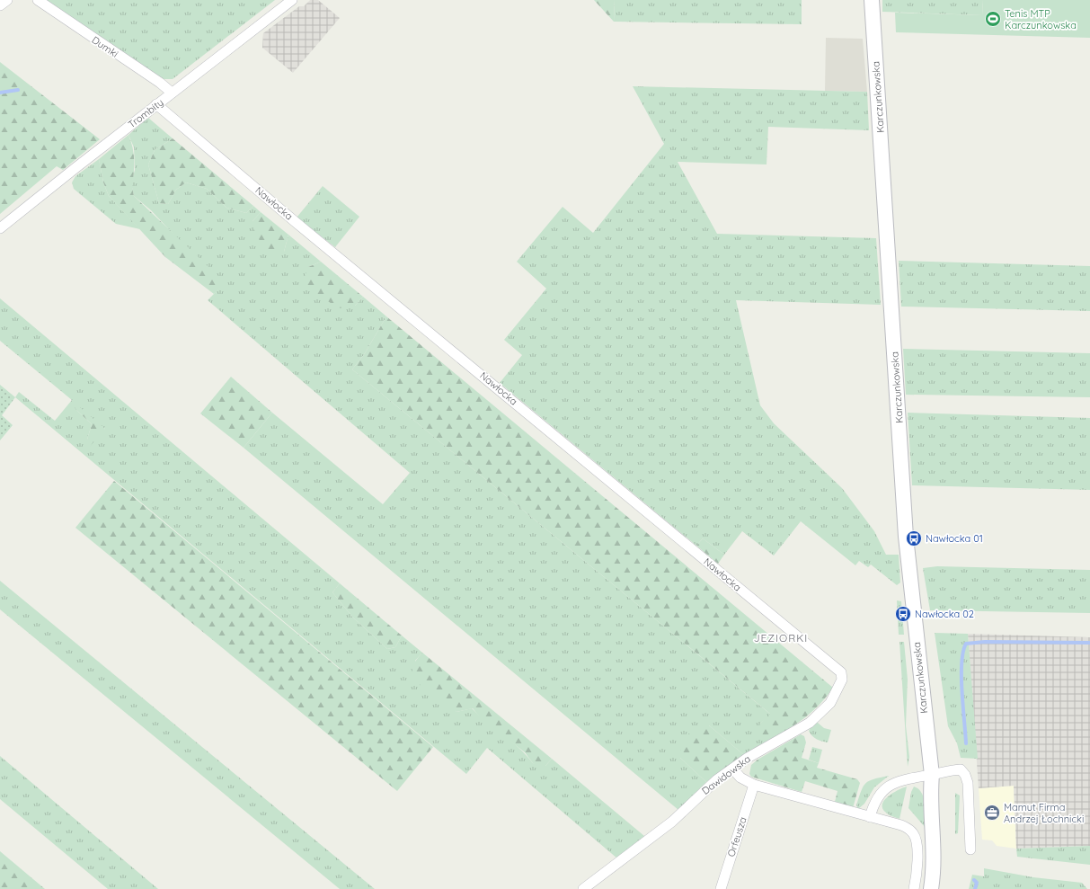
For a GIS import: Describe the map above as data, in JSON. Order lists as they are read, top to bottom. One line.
{"streets":{"street":["Dumki","Karczunkowska","Trombity","Nawłocka","Dawidowska","Orfeusza"]},"crossings":[["Dumki","Trombity"],["Trombity","Nawłocka"],["Nawłocka","Dawidowska"]],"districts":["JEZIORKI"],"places":{"sports":["Tenis MTP Karczunkowska"],"bus stop":["Nawłocka 01","Nawłocka 02"],"office":["Mamut Firma Andrzej Łochnicki"]}}
